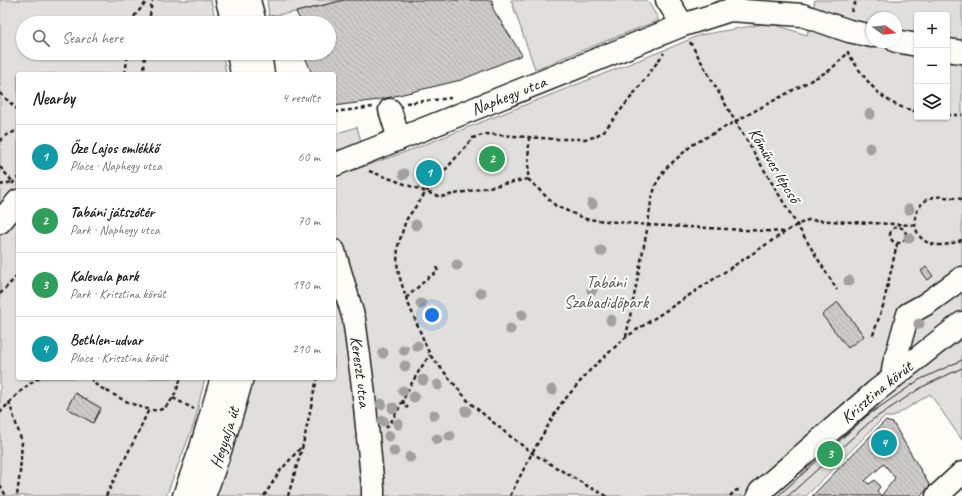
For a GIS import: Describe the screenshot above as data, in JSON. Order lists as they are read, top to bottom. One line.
{"streets":{"street":["Naphegy utca","Kereszt utca","Krisztina körút","Hegyalja út"],"path":["Kőműves lépcső"]},"parks":["Tabáni Szabadidőpark"],"north":"right","page":{"map_buttons":["+","−"],"search":"Search here","heading":["Nearby","4 results"],"list":[{"mark":"1","name":"Őze Lajos emlékkő","note":"Place · Naphegy utca","value":"60 m"},{"mark":"2","name":"Tabáni játszótér","note":"Park · Naphegy utca","value":"70 m"},{"mark":"3","name":"Kalevala park","note":"Park · Krisztina körút","value":"190 m"},{"mark":"4","name":"Bethlen-udvar","note":"Place · Krisztina körút","value":"210 m"}],"pins":["2","1","4","3"]}}
